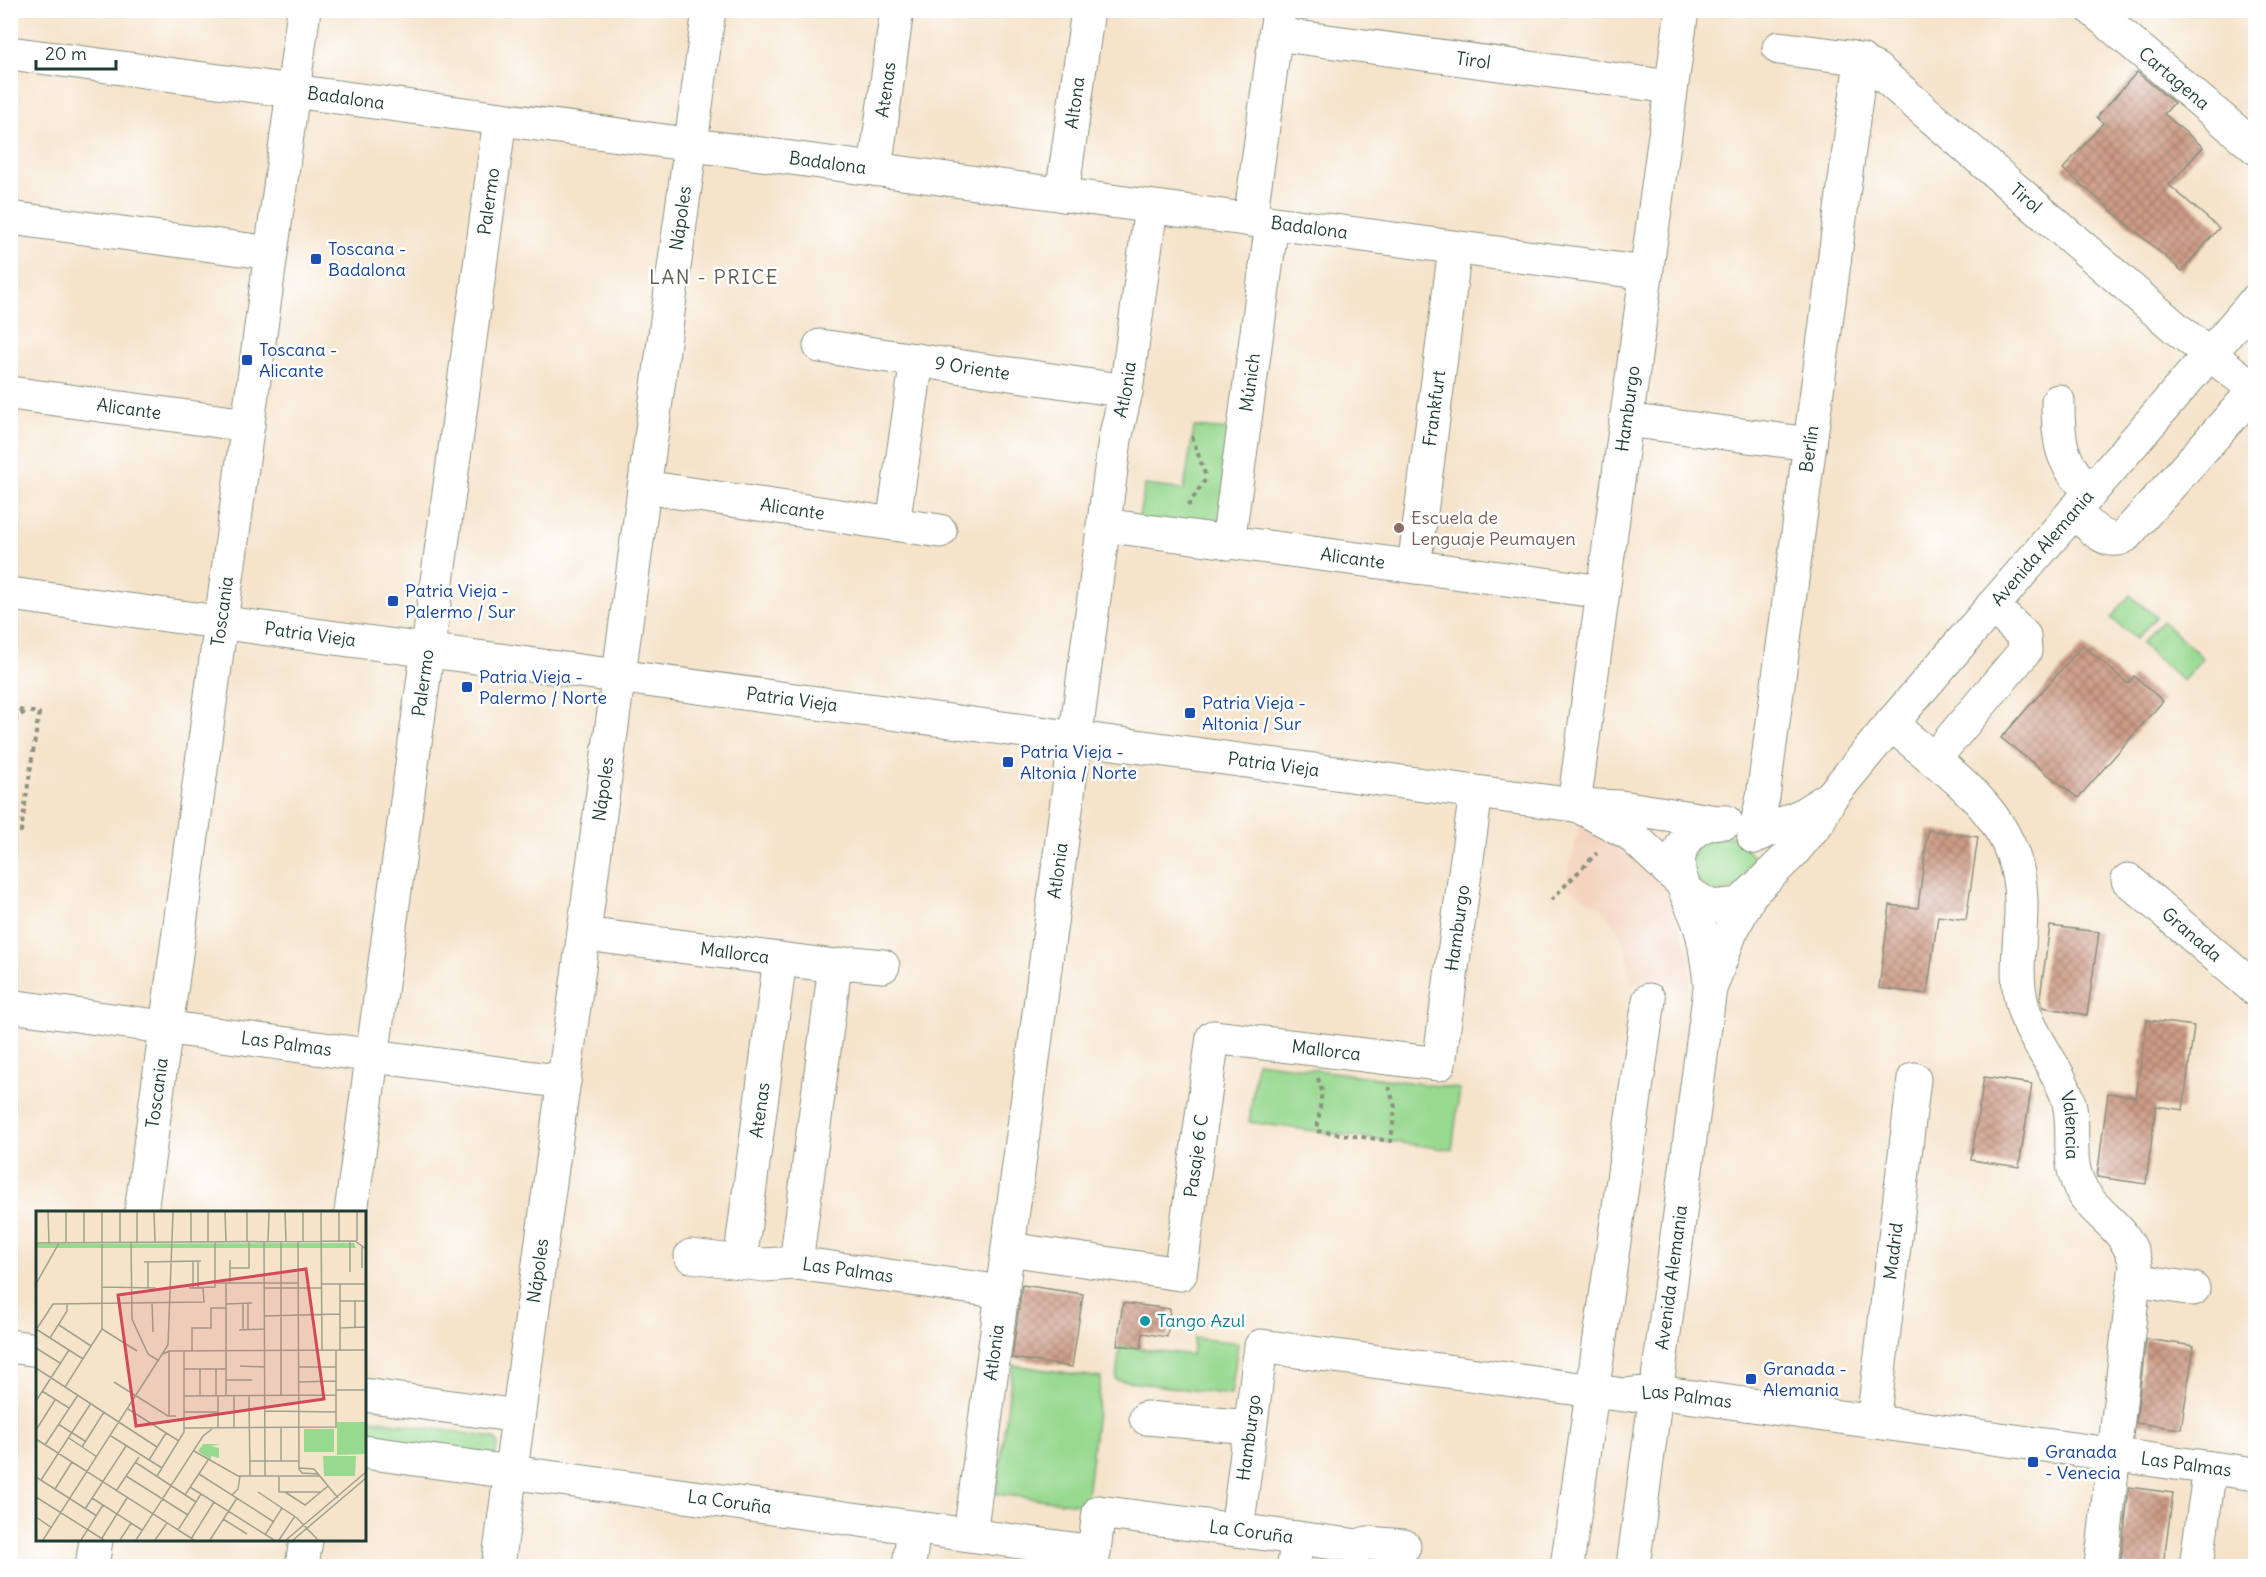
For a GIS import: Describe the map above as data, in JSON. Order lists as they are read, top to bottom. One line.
{"streets":{"street":["Tirol","Cartagena","Atenas","Badalona","Altona","Palermo","Nápoles","9 Oriente","Múnich","Atlonia","Frankfurt","Hamburgo","Alicante","Berlín","Avenida Alemania","Toscania","Patria Vieja","Granada","Mallorca","Las Palmas","Valencia","Pasaje 6 C","Madrid","La Coruña"]},"crossings":[["Tirol","Múnich"],["Tirol","Hamburgo"],["Tirol","Berlín"],["Tirol","Avenida Alemania"],["Atenas","Badalona"],["Atenas","Mallorca"],["Atenas","Las Palmas"],["Badalona","Altona"],["Badalona","Palermo"],["Badalona","Nápoles"],["Badalona","Múnich"],["Badalona","Atlonia"],["Badalona","Frankfurt"],["Badalona","Hamburgo"],["Badalona","Toscania"],["Palermo","Patria Vieja"],["Palermo","Las Palmas"],["Nápoles","Alicante"],["Nápoles","Patria Vieja"],["Nápoles","Mallorca"],["Nápoles","Las Palmas"],["Nápoles","La Coruña"],["9 Oriente","Atlonia"],["Múnich","Alicante"],["Atlonia","Alicante"],["Atlonia","Patria Vieja"],["Atlonia","Las Palmas"],["Atlonia","Pasaje 6 C"],["Atlonia","La Coruña"],["Frankfurt","Alicante"],["Hamburgo","Alicante"],["Hamburgo","Patria Vieja"],["Hamburgo","Mallorca"],["Hamburgo","Las Palmas"],["Hamburgo","La Coruña"],["Alicante","Toscania"],["Berlín","Avenida Alemania"],["Berlín","Patria Vieja"],["Avenida Alemania","Patria Vieja"],["Avenida Alemania","Las Palmas"],["Avenida Alemania","Valencia"],["Toscania","Patria Vieja"],["Toscania","Las Palmas"],["Mallorca","Pasaje 6 C"],["Las Palmas","Valencia"],["Las Palmas","Madrid"]],"districts":["LAN - PRICE"],"places":{"transit":["Toscana - Badalona","Toscana - Alicante","Patria Vieja - Palermo / Sur","Patria Vieja - Palermo / Norte","Patria Vieja - Altonia / Sur","Patria Vieja - Altonia / Norte","Granada - Alemania","Granada - Venecia"],"other":["Escuela de Lenguaje Peumayen","Tango Azul"]},"scale_bar":"20 m"}
